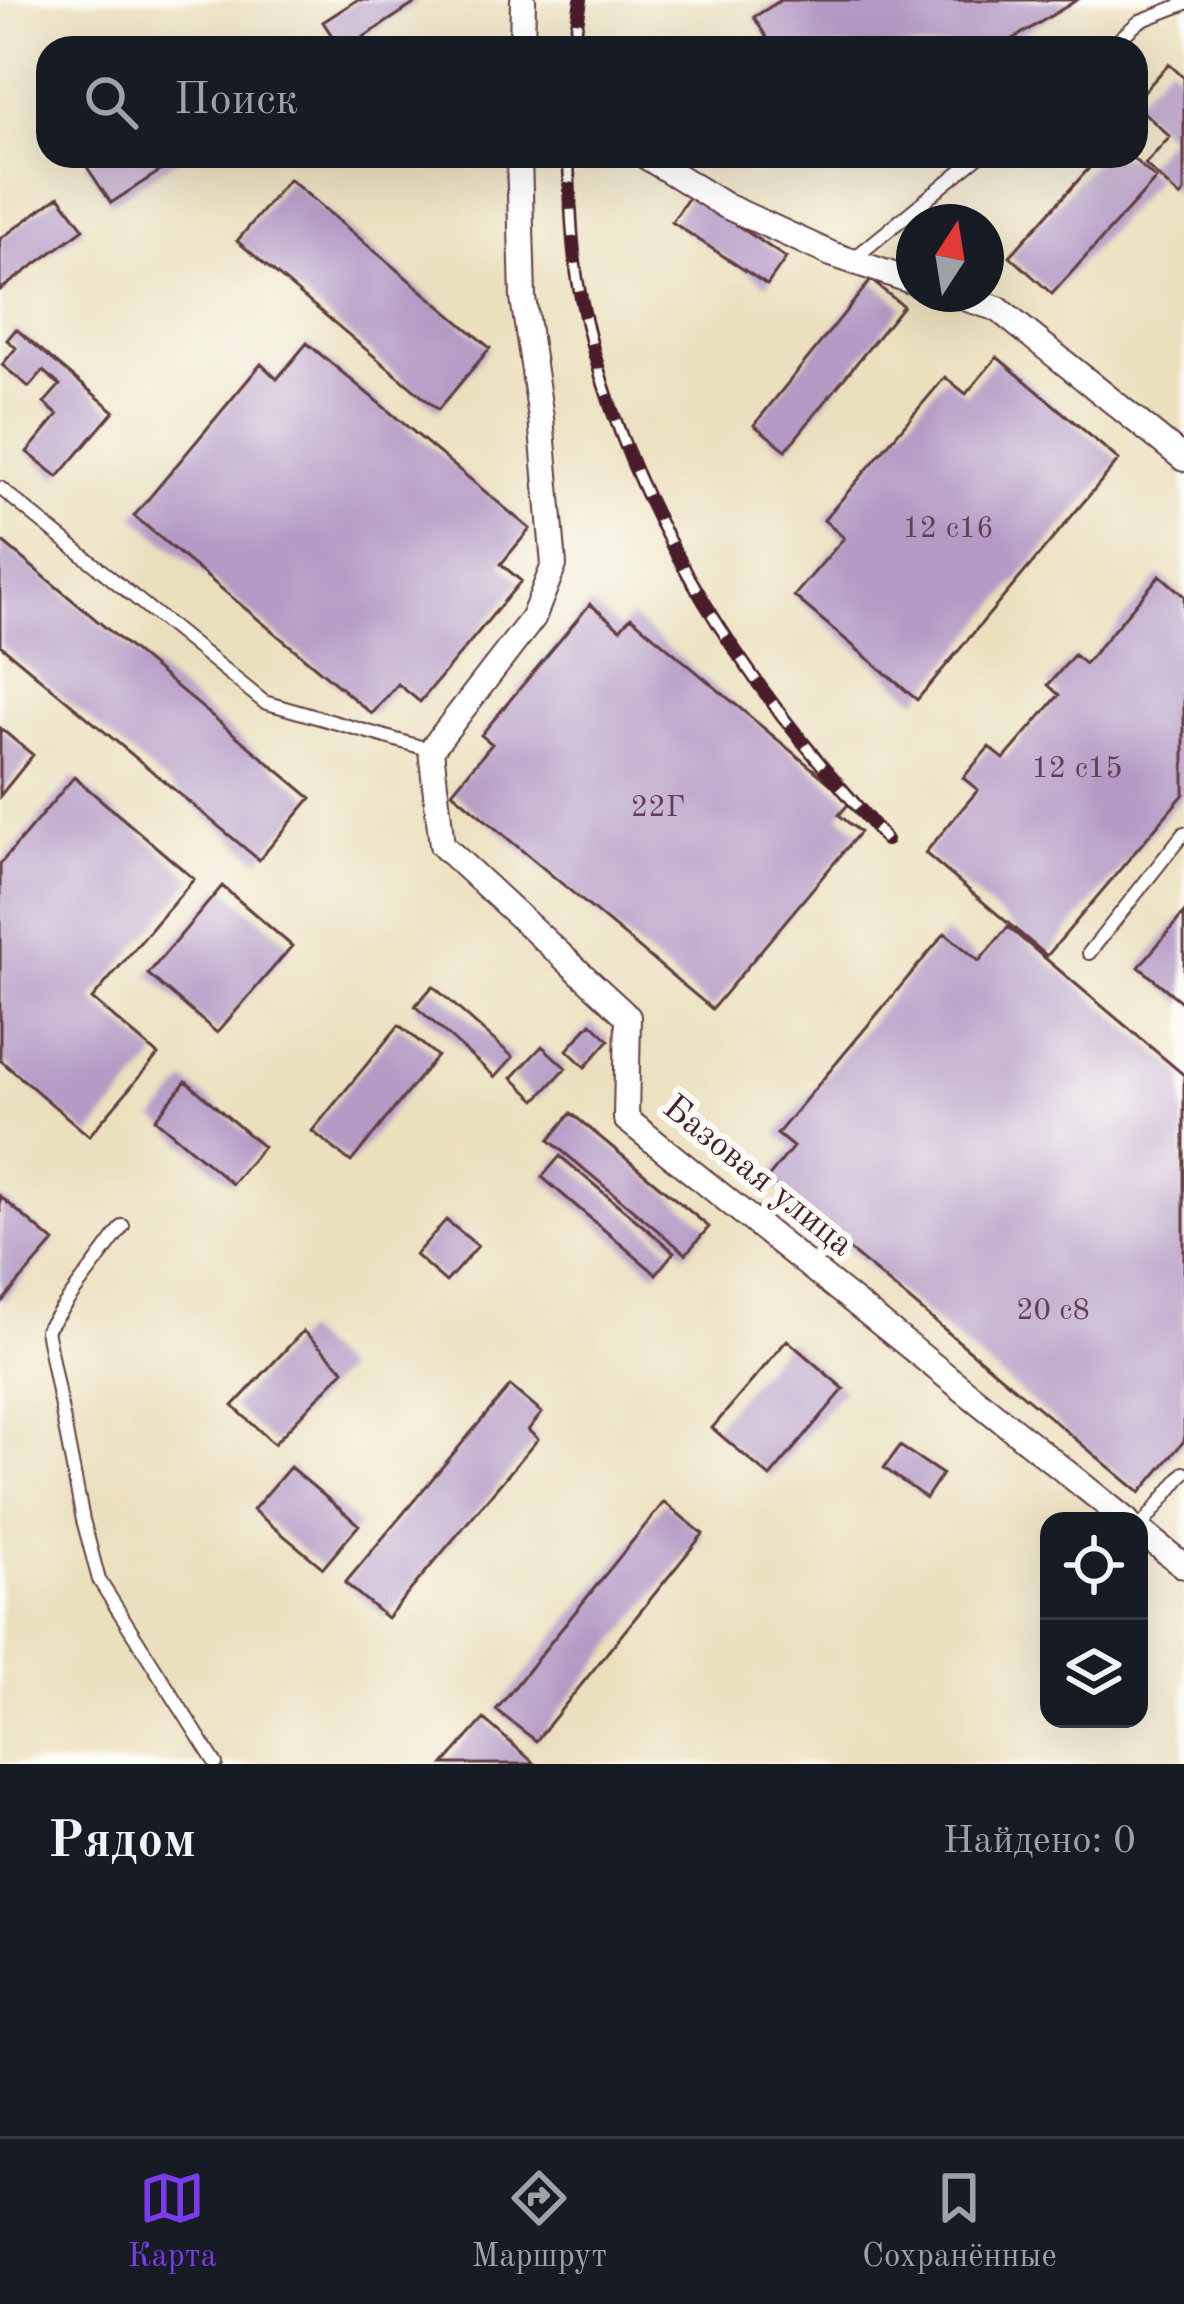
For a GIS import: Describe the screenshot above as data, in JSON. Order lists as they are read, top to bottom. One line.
{"streets":{"street":["Базовая улица"]},"house_numbers":["12 с16","12 с15","22Г","20 с8"],"north":"top","page":{"search":"Поиск","heading":["Рядом","Найдено: 0"],"nav":["Карта","Маршрут","Сохранённые"]}}
